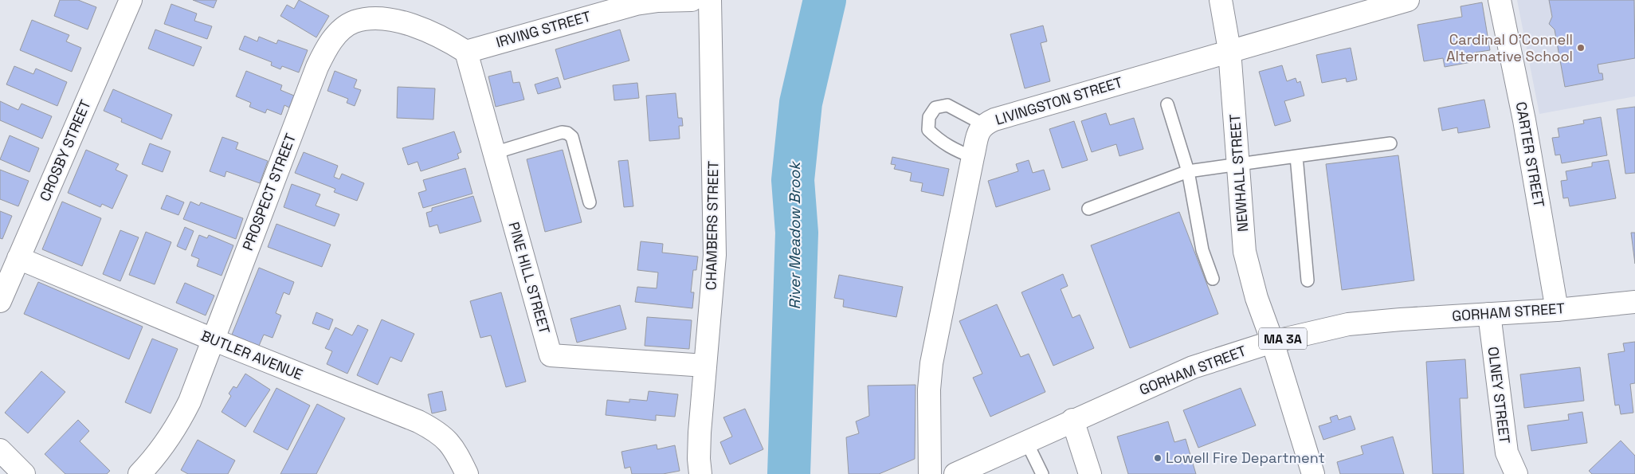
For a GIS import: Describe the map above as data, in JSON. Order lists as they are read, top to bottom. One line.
{"streets":{"street":["IRVING STREET","LIVINGSTON STREET","CROSBY STREET","CARTER STREET","NEWHALL STREET","PROSPECT STREET","CHAMBERS STREET","PINE HILL STREET","GORHAM STREET","MA 3A","BUTLER AVENUE","OLNEY STREET"]},"crossings":[["IRVING STREET","PROSPECT STREET"],["IRVING STREET","PINE HILL STREET"],["LIVINGSTON STREET","NEWHALL STREET"],["CROSBY STREET","BUTLER AVENUE"],["CARTER STREET","GORHAM STREET"],["NEWHALL STREET","GORHAM STREET"],["PROSPECT STREET","PINE HILL STREET"],["PROSPECT STREET","BUTLER AVENUE"],["CHAMBERS STREET","PINE HILL STREET"],["GORHAM STREET","OLNEY STREET"]],"water":["River Meadow Brook"],"places":["Cardinal O'Connell Alternative School","Lowell Fire Department"]}
